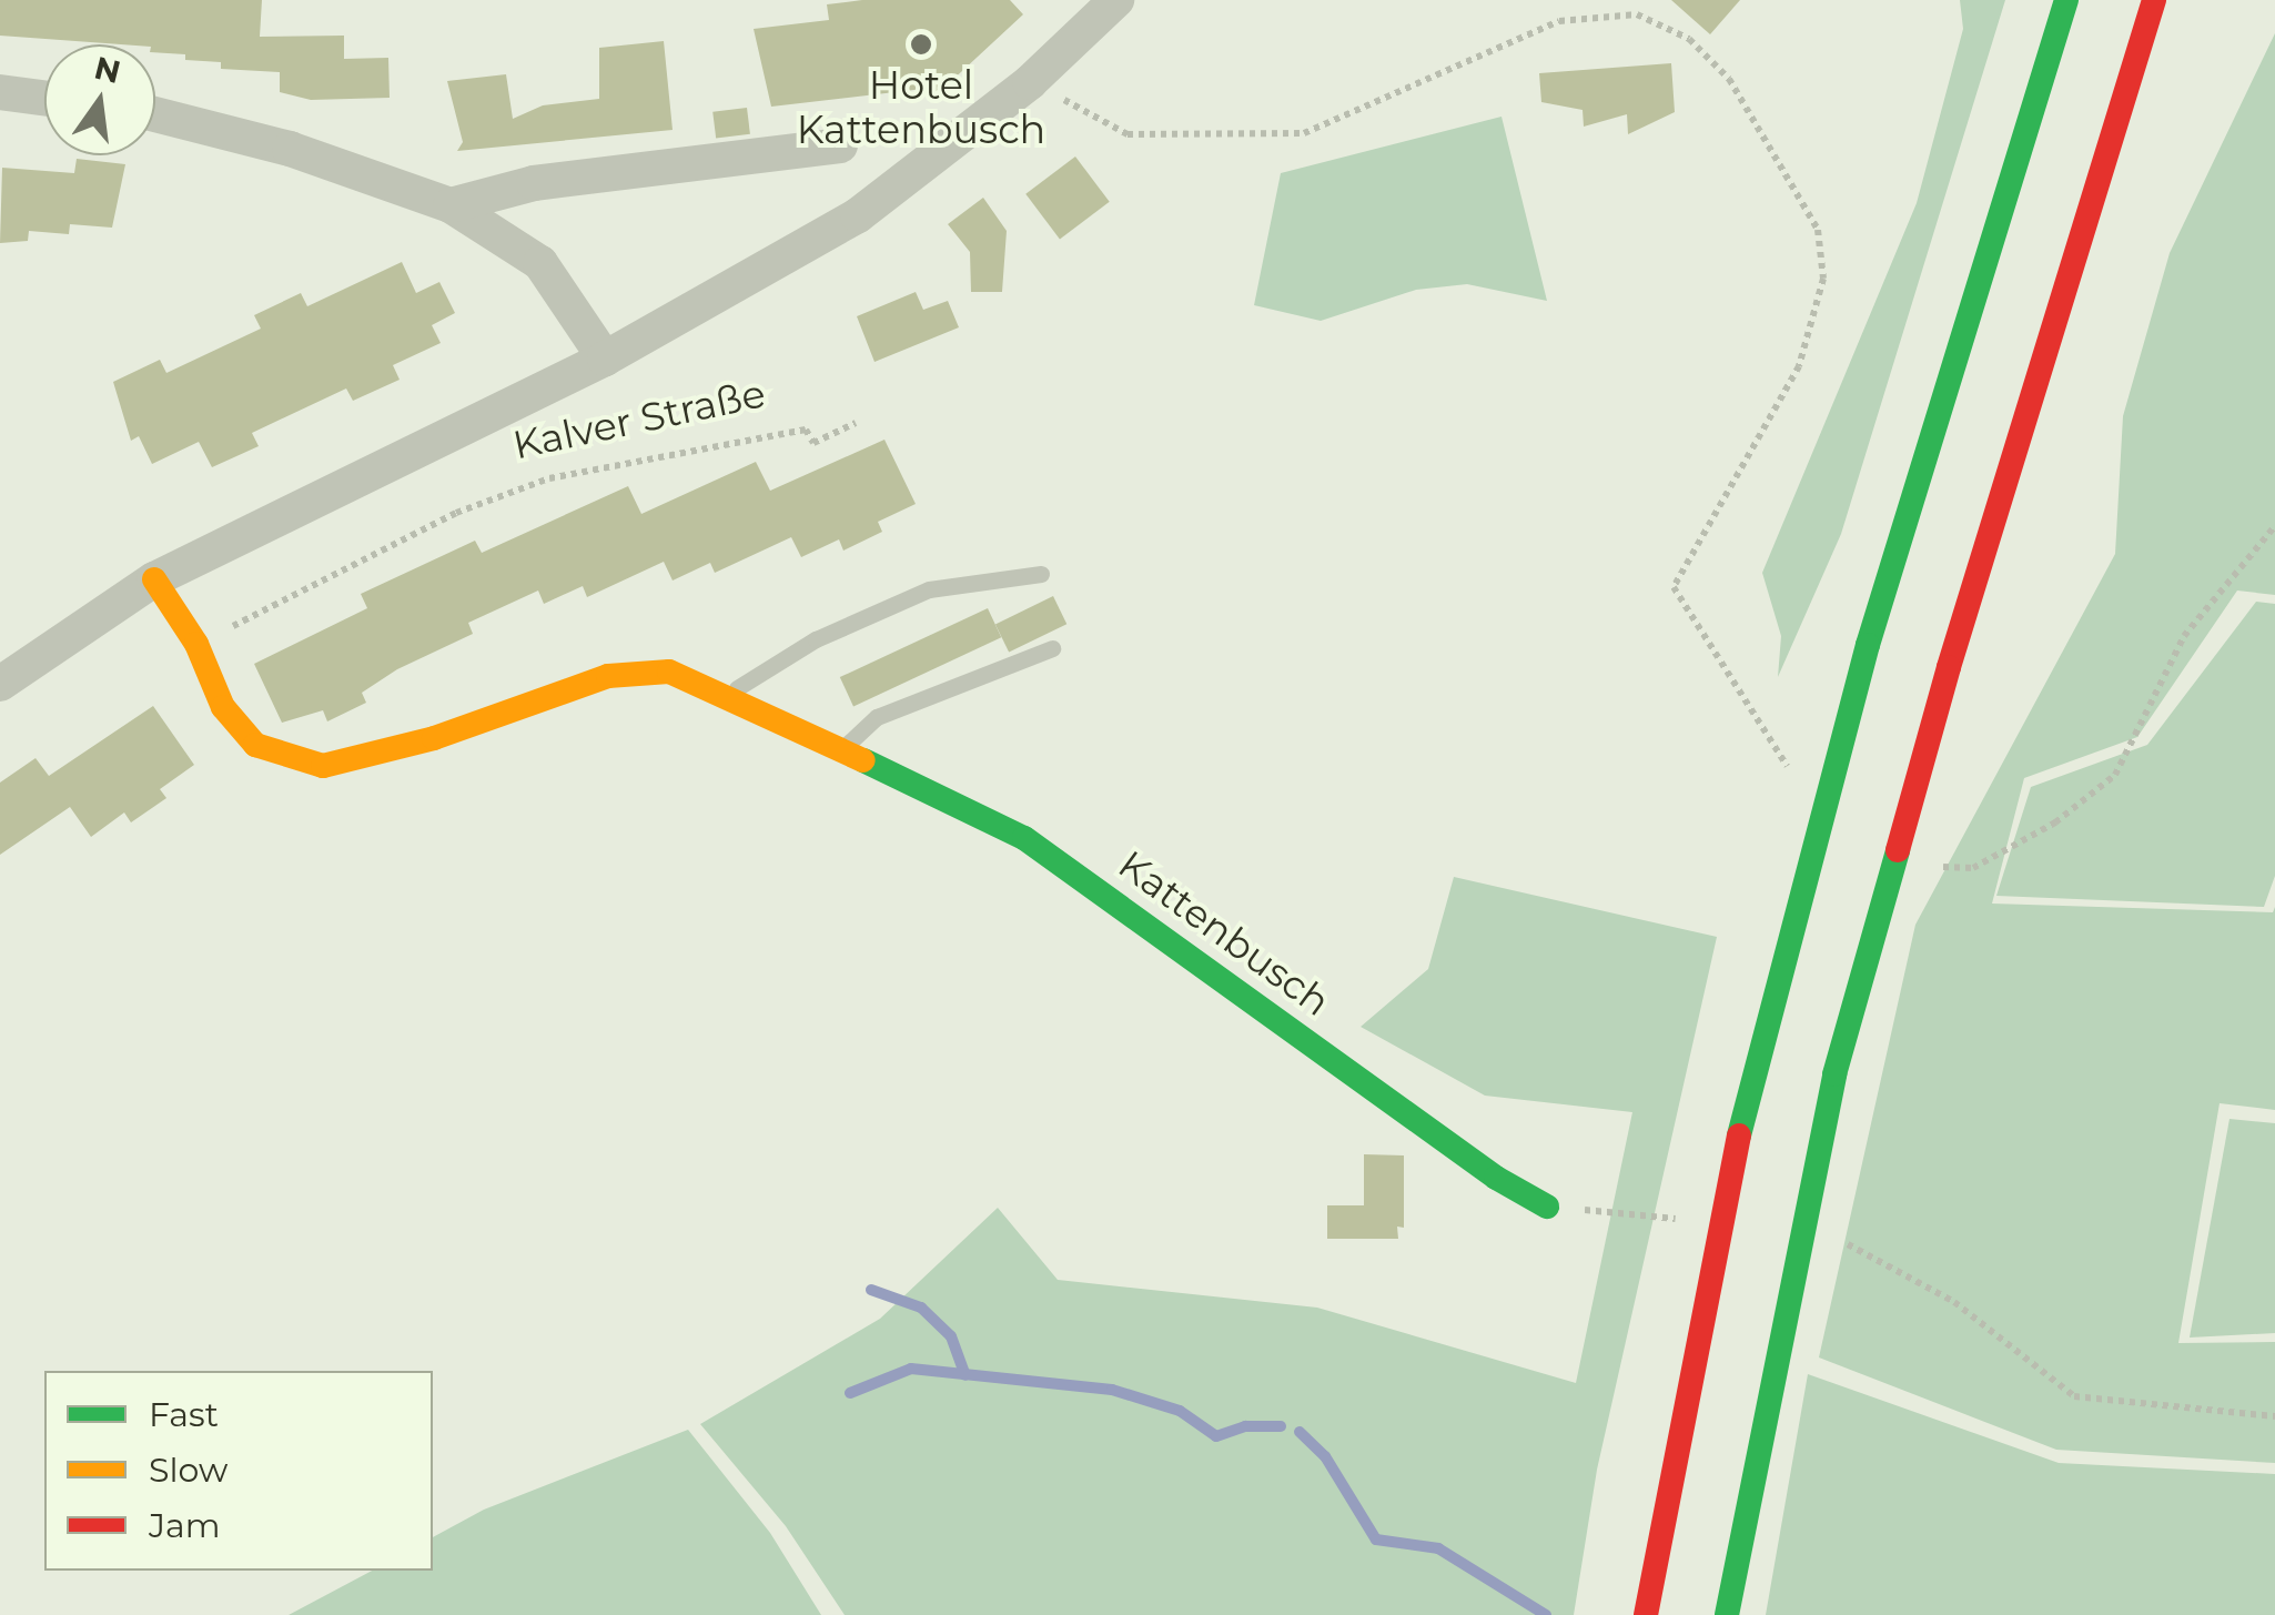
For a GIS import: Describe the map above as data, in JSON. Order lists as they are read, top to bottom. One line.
{"streets":{"main road":["Kattenbusch"],"street":["Kalver Straße"]},"crossings":[["Kalver Straße","Kattenbusch"]],"places":["Hotel Kattenbusch"],"legend":["Fast","Slow","Jam"],"north":"top"}
